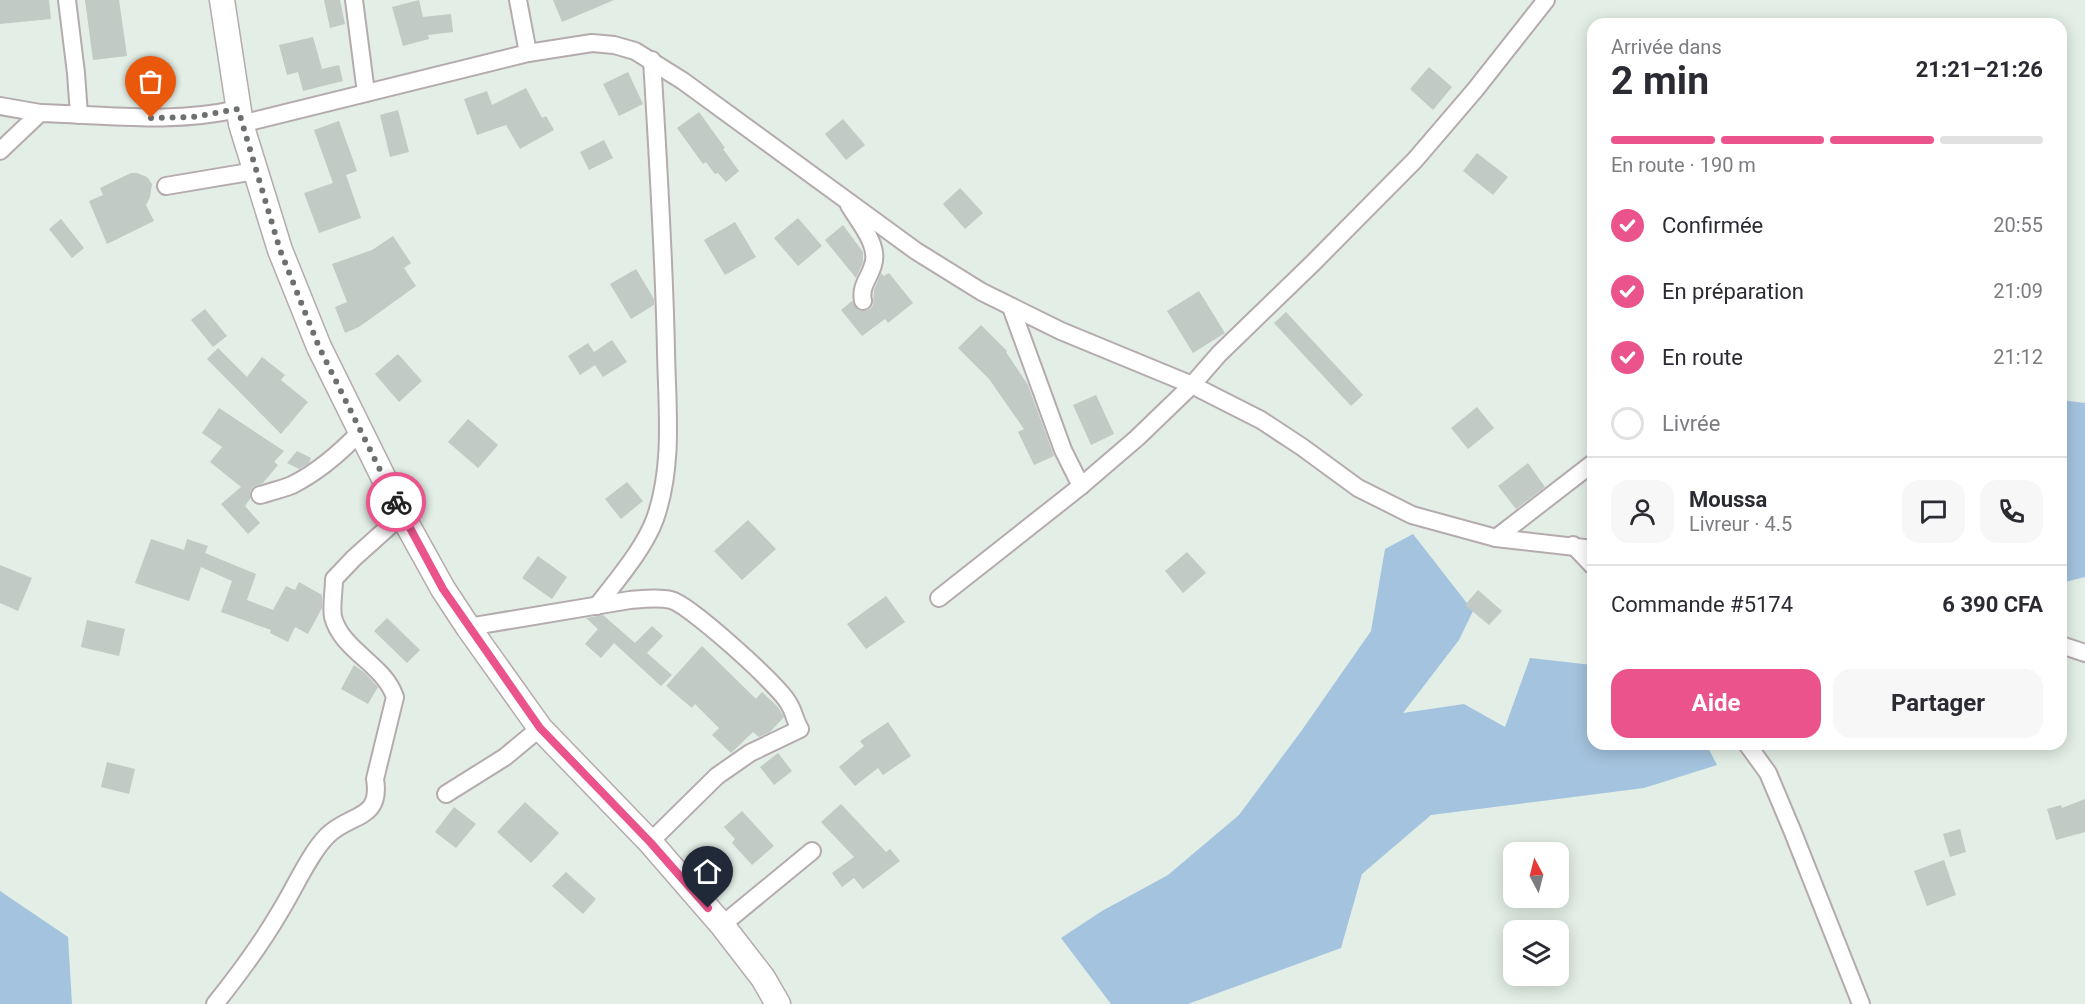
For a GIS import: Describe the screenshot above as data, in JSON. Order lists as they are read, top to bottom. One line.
{"north":"top","page":{"heading":["2 min","Arrivée dans","21:21–21:26"],"panel":["Moussa","Livreur · 4.5","Commande #5174","6 390 CFA"],"bar":"En route · 190 m","list":[["Confirmée","20:55"],["En préparation","21:09"],["En route","21:12"],"Livrée"],"buttons":["Aide","Partager"]}}
